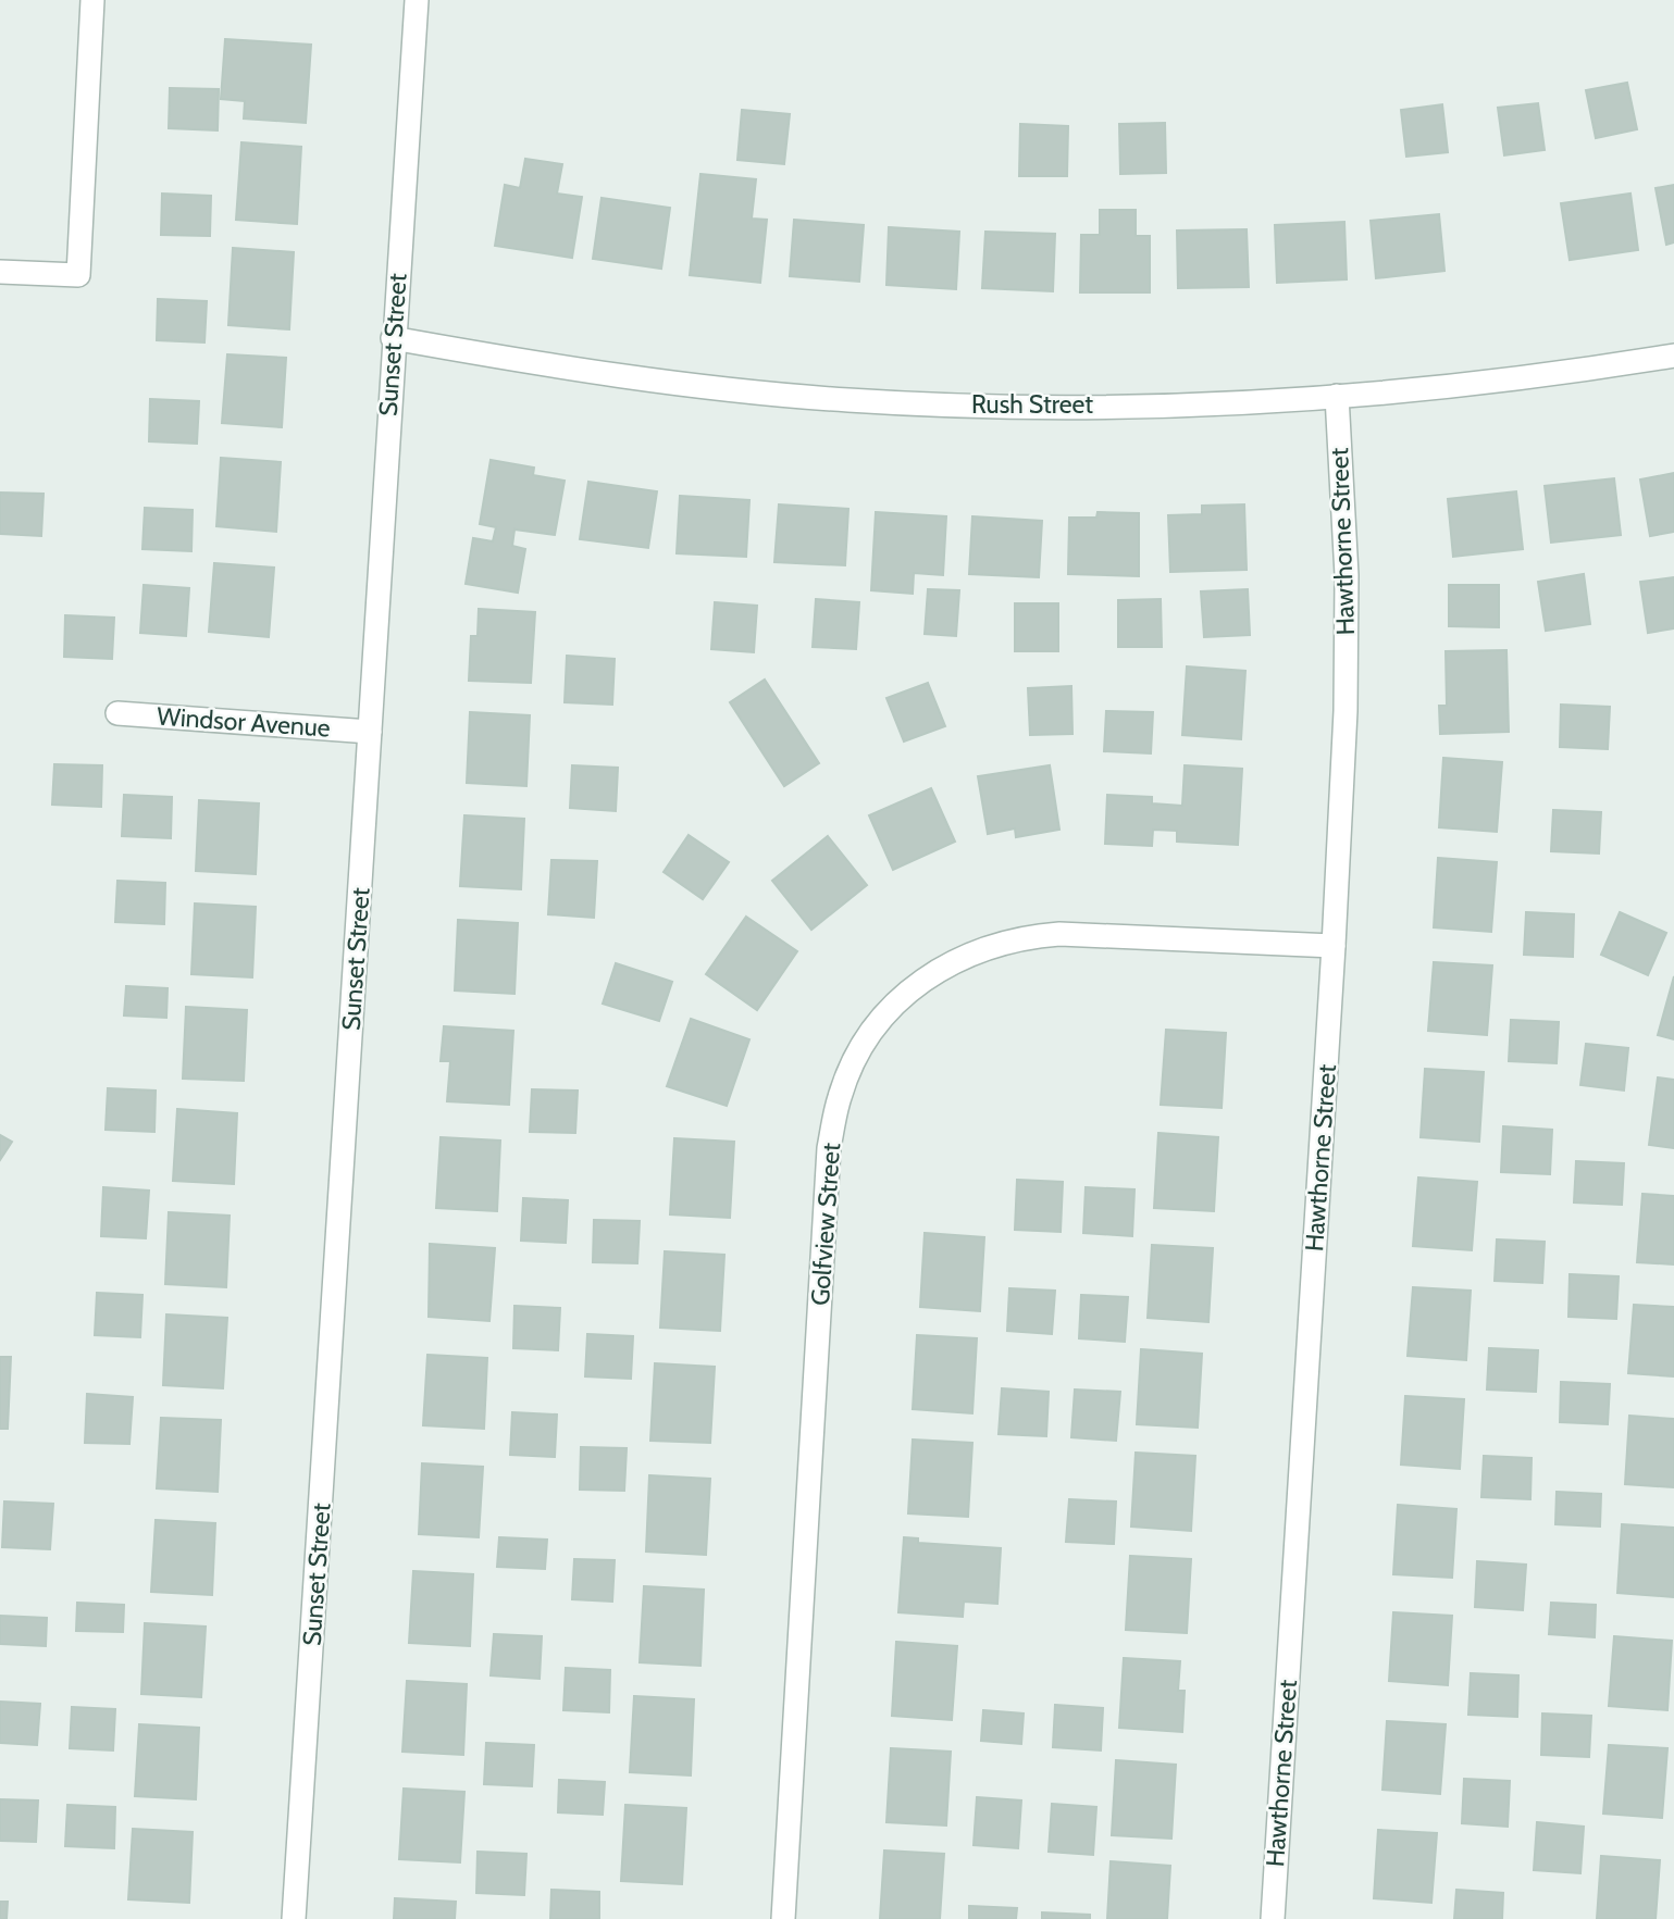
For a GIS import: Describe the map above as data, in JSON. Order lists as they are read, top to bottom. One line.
{"streets":{"street":["Sunset Street","Rush Street","Hawthorne Street","Windsor Avenue","Golfview Street"]},"crossings":[["Sunset Street","Rush Street"],["Sunset Street","Windsor Avenue"],["Rush Street","Hawthorne Street"],["Hawthorne Street","Golfview Street"]]}
